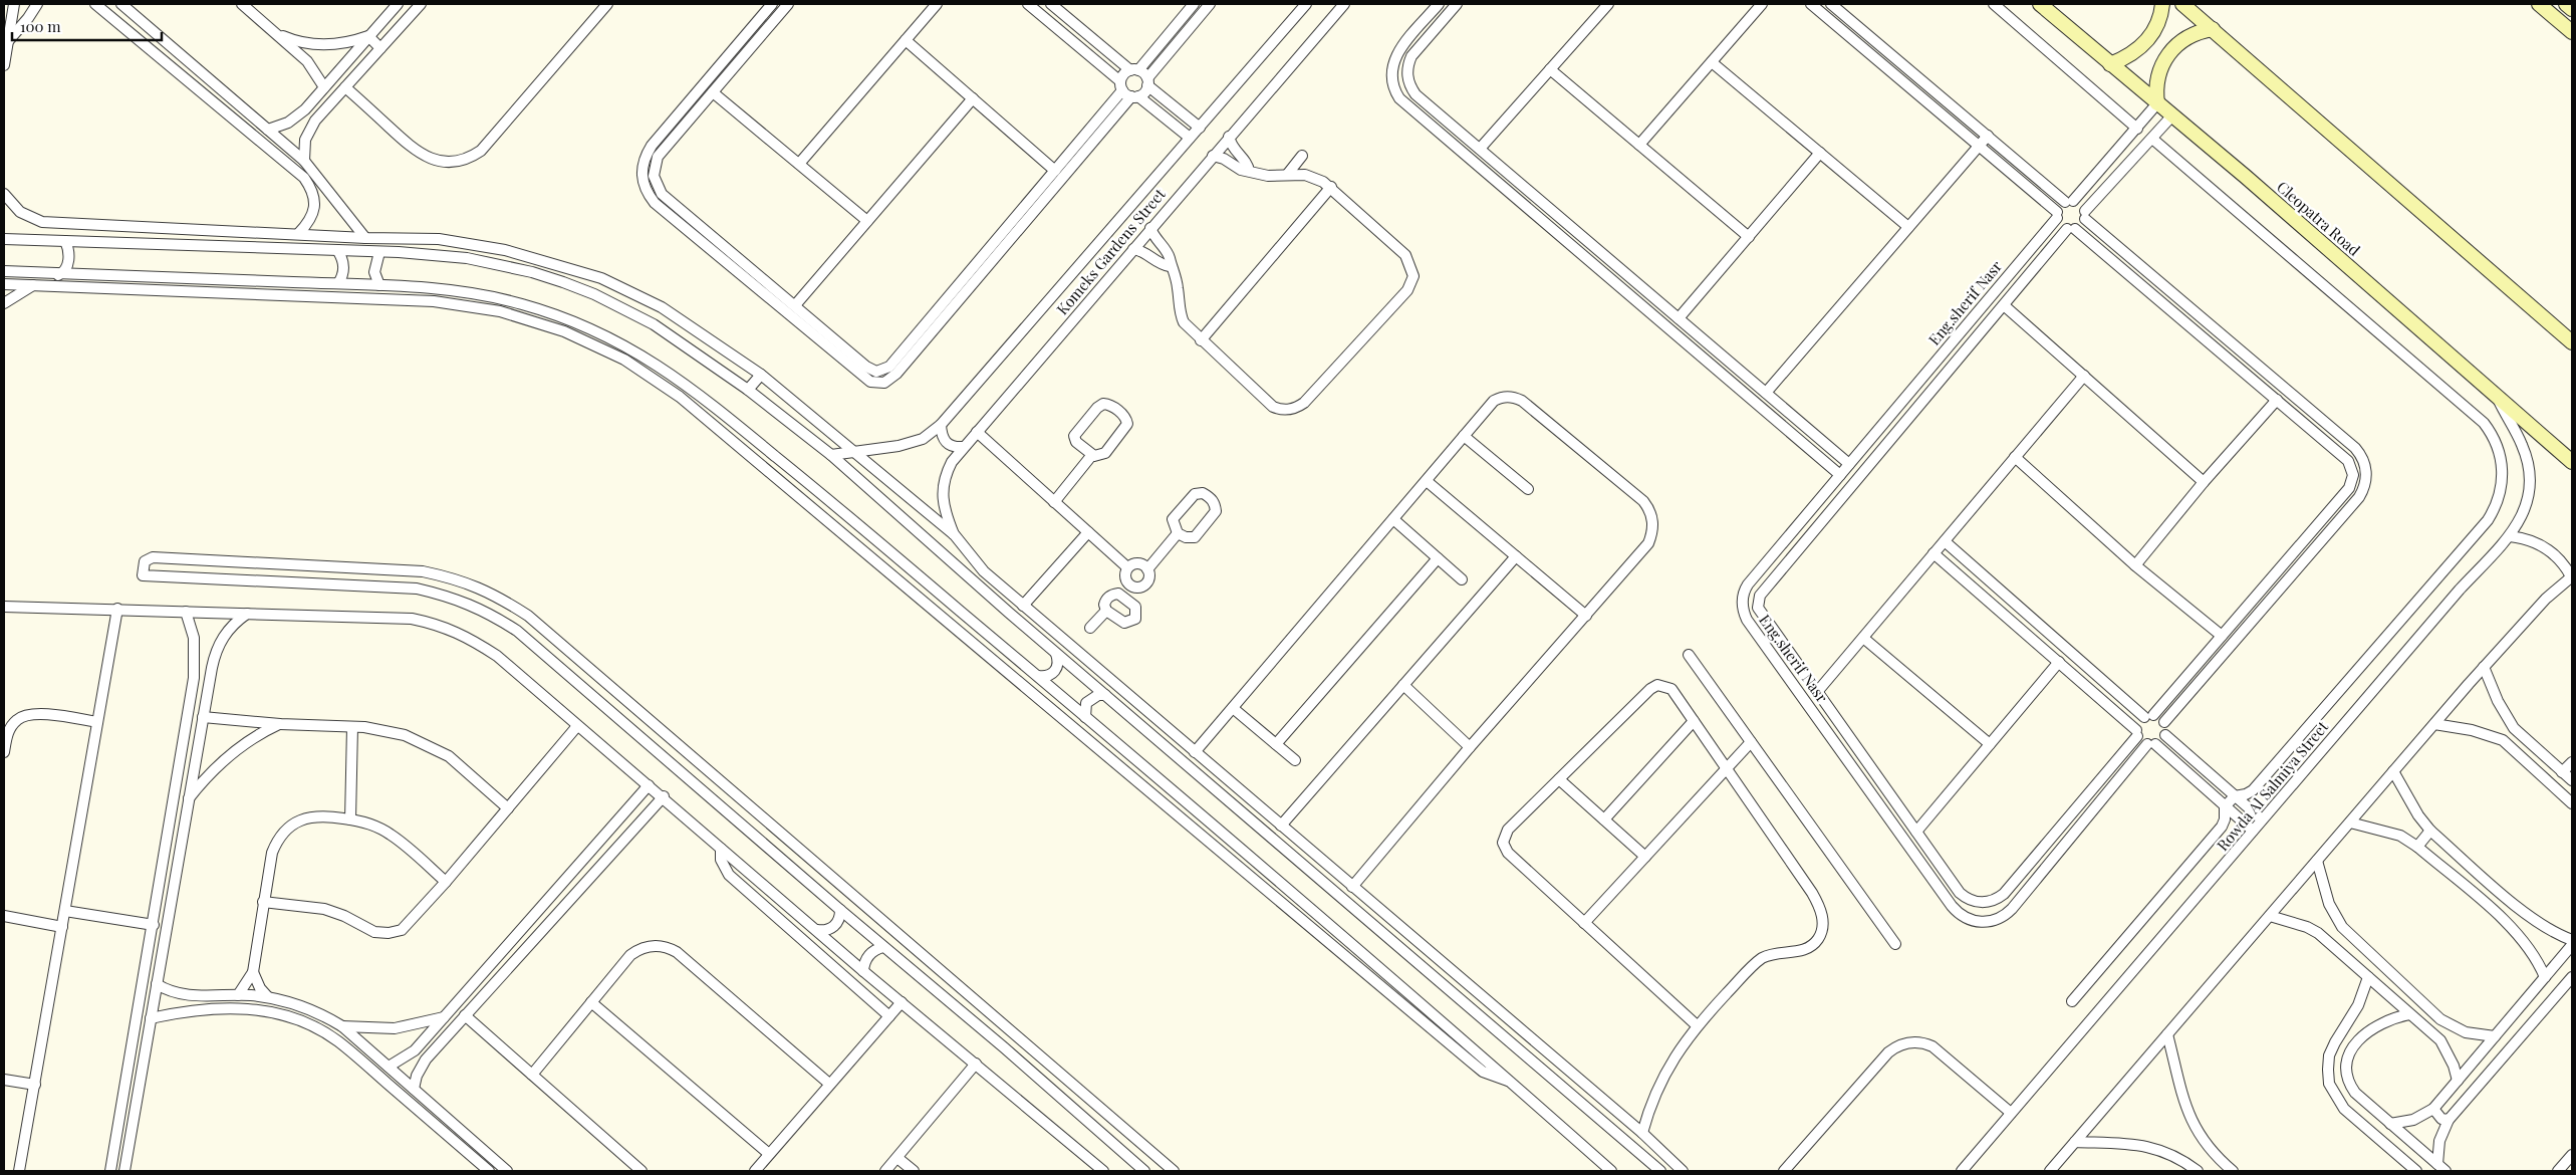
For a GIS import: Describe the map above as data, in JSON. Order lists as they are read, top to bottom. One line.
{"streets":{"main road":["Cleopatra Road"],"street":["Komeks Gardens Street","Eng.sherif Nasr","Rowda Al Salmiya Street"]},"crossings":[["Cleopatra Road","Rowda Al Salmiya Street"]],"scale_bar":"100 m"}
